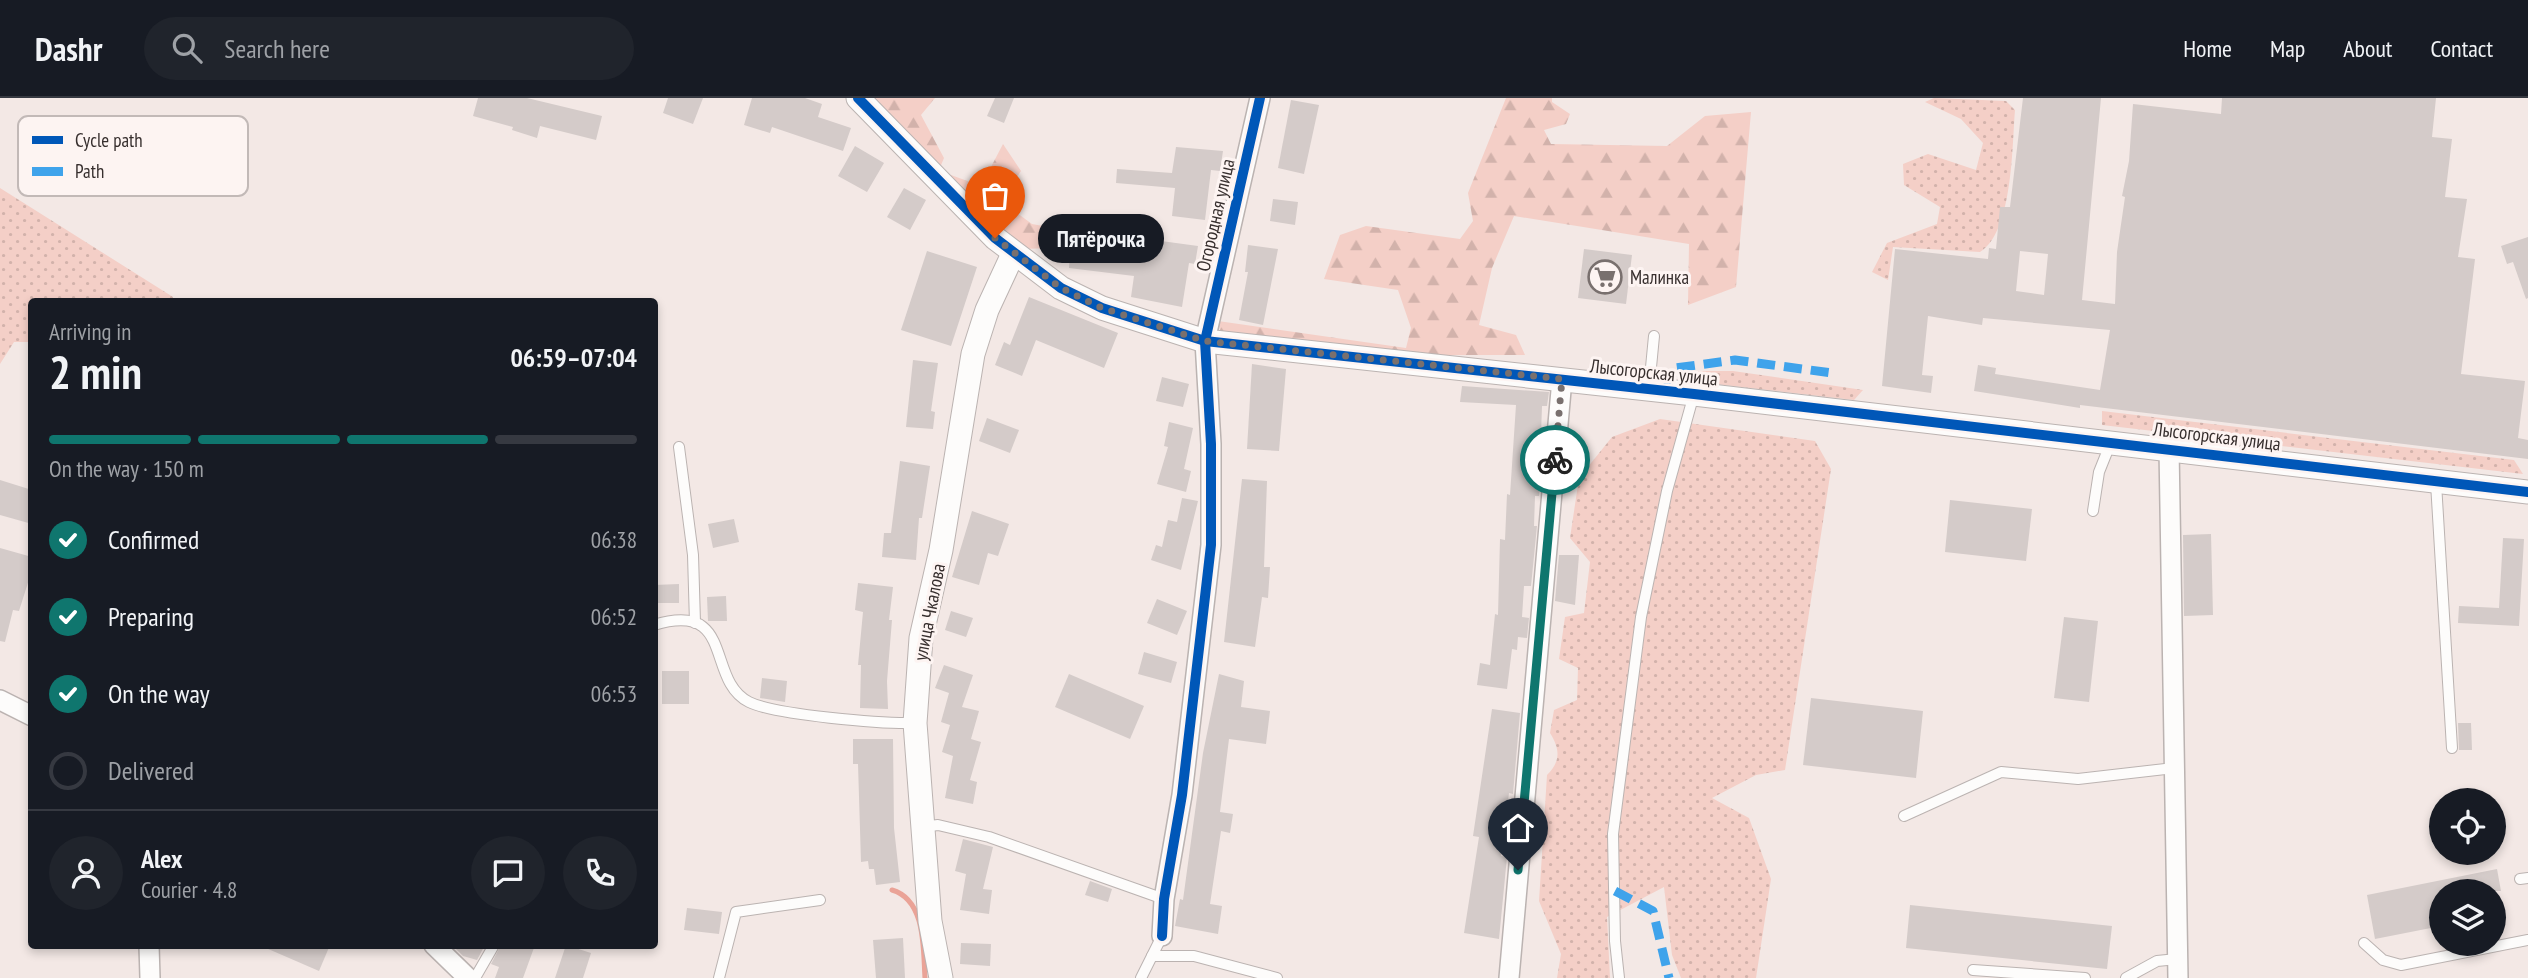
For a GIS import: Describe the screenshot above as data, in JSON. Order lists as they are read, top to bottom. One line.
{"streets":{"street":["Огородная улица","Лысогорская улица","улица Чкалова"]},"crossings":[["Огородная улица","Лысогорская улица"],["Лысогорская улица","улица Чкалова"]],"places":{"other":["Пятёрочка"],"supermarket":["Малинка"]},"legend":["Cycle path","Path"],"page":{"header":"Dashr","search":"Search here","nav":["Home","Map","About","Contact"],"bubble":"Пятёрочка","heading":["2 min","Arriving in","06:59–07:04"],"panel":["Alex","Courier · 4.8"],"bar":"On the way · 150 m","list":[["Confirmed","06:38"],["Preparing","06:52"],["On the way","06:53"],"Delivered"]}}
